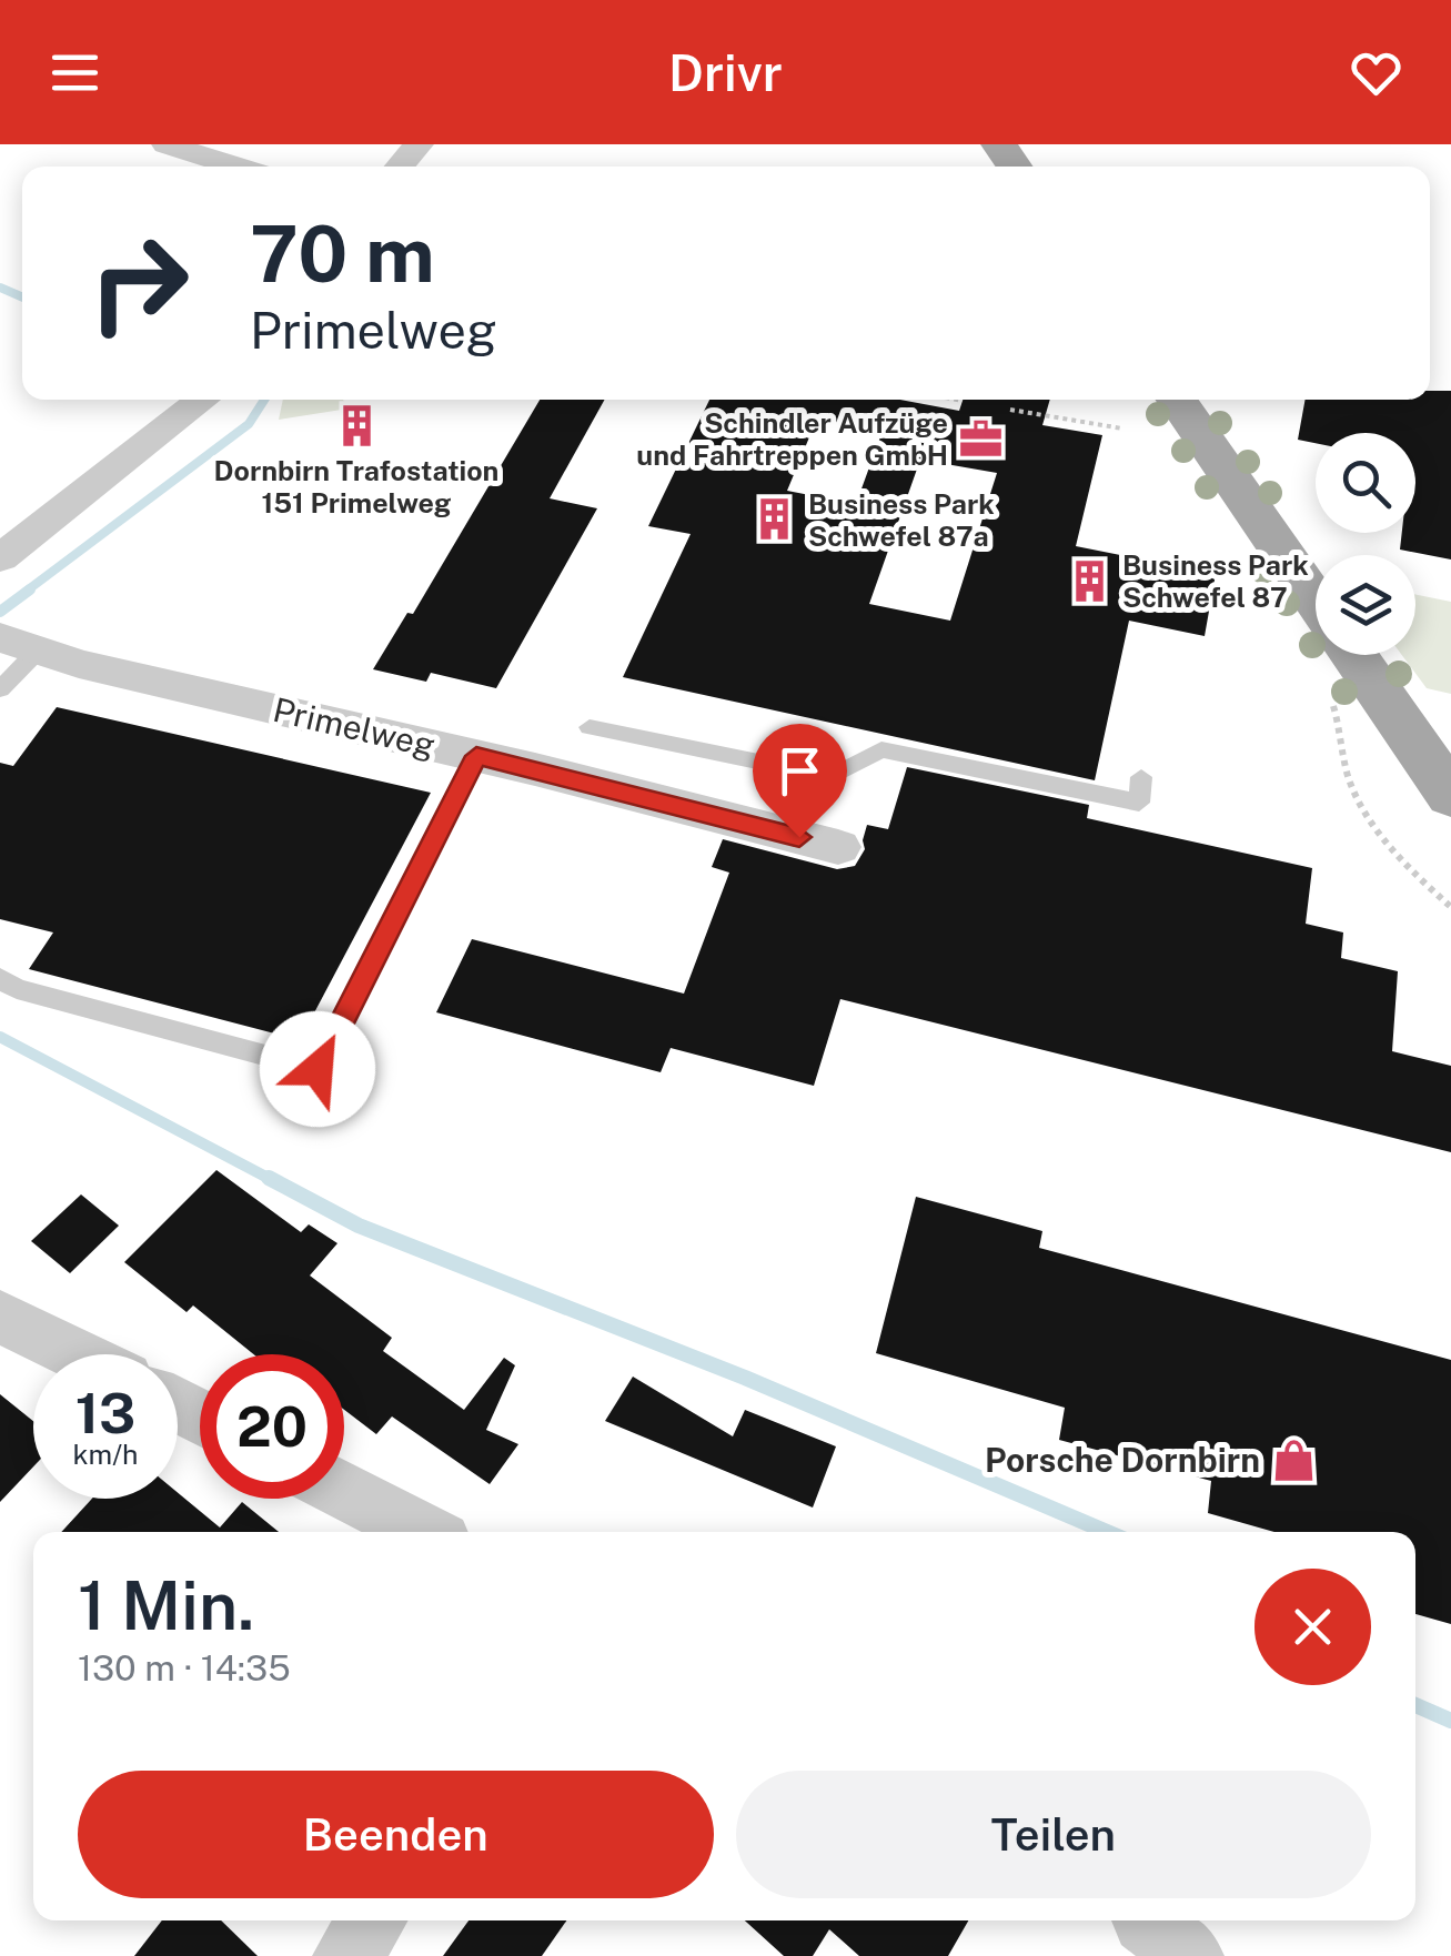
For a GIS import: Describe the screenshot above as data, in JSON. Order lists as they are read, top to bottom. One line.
{"streets":{"street":["Primelweg"]},"places":{"building":["Dornbirn Trafostation 151 Primelweg","Business Park Schwefel 87a","Business Park Schwefel 87"],"office":["Schindler Aufzüge und Fahrtreppen GmbH"],"shop":["Porsche Dornbirn"]},"page":{"header":"Drivr","turn":["70 m","Primelweg"],"speed":"13 km/h","limit":"20","heading":["1 Min.","130 m · 14:35"],"buttons":["Beenden","Teilen"]}}
